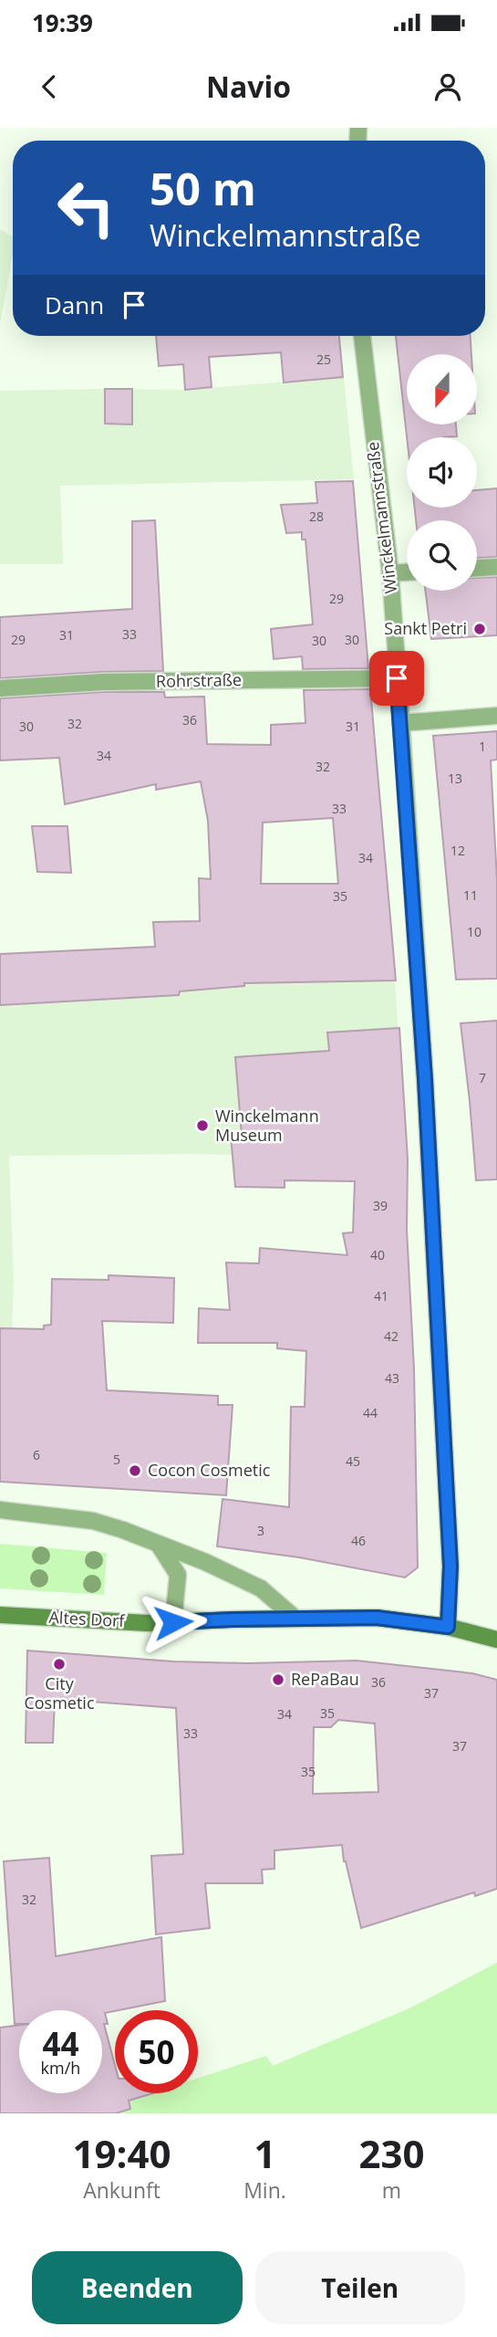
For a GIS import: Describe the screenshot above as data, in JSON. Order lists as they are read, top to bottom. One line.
{"streets":{"main road":["Altes Dorf"],"street":["Winckelmannstraße","Rohrstraße"]},"crossings":[["Winckelmannstraße","Rohrstraße"],["Winckelmannstraße","Altes Dorf"]],"places":["Sankt Petri","Winckelmann Museum","Cocon Cosmetic","City Cosmetic","RePaBau"],"house_numbers":["25","28","29","33","31","29","30","30","36","32","30","31","1","34","32","13","33","12","34","11","35","10","7","39","40","41","42","43","44","6","5","45","3","46","36","37","35","34","33","37","35","32"],"north":"bottom","page":{"status":"19:39","header":"Navio","turn":["50 m","Winckelmannstraße"],"then":"Dann","speed":"44 km/h","limit":"50","eta":["19:40","Ankunft","1","Min.","230","m"],"buttons":["Beenden","Teilen"]}}
